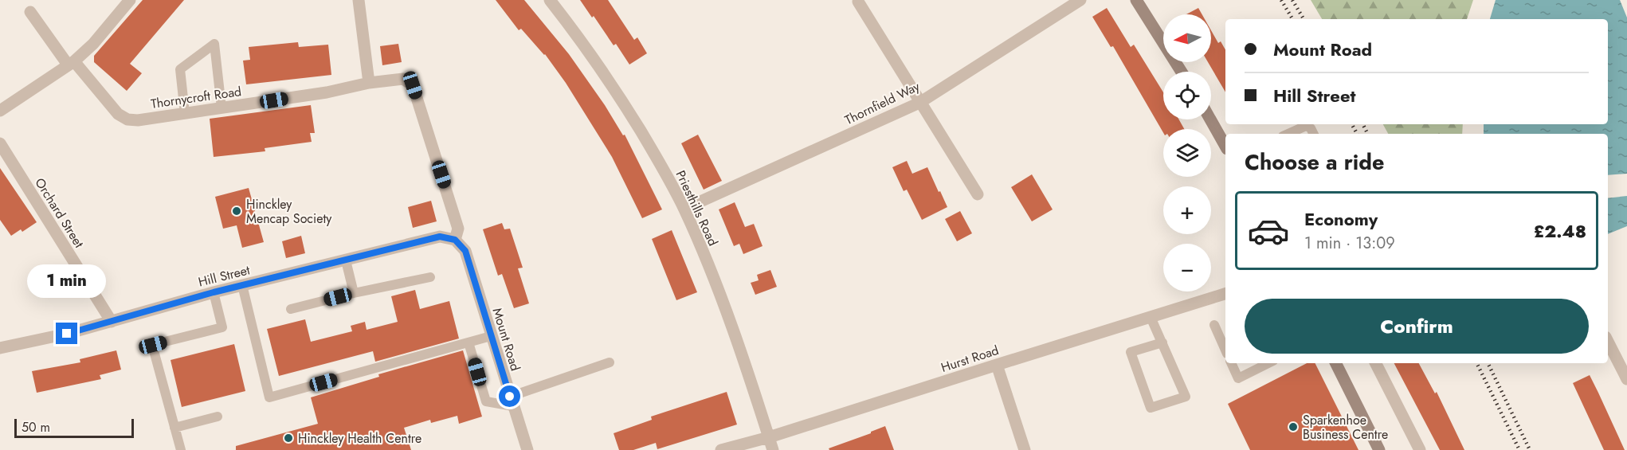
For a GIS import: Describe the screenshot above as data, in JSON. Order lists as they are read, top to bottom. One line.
{"streets":{"street":["Thornycroft Road","Thornfield Way","Priesthills Road","Orchard Street","Hill Street","Mount Road","Hurst Road"]},"crossings":[["Thornycroft Road","Hill Street"],["Thornycroft Road","Mount Road"],["Thornfield Way","Priesthills Road"],["Priesthills Road","Hurst Road"],["Orchard Street","Hill Street"],["Hill Street","Mount Road"]],"places":["Hinckley Mencap Society","Sparkenhoe Business Centre","Hinckley Health Centre"],"scale_bar":"50 m","north":"left","page":{"map_buttons":["+","−"],"banner":["Mount Road","Hill Street"],"heading":"Choose a ride","list":[{"name":"Economy","note":"1 min · 13:09","value":"£2.48"}],"bubble":"1 min","buttons":"Confirm","scale":"50 m"}}
